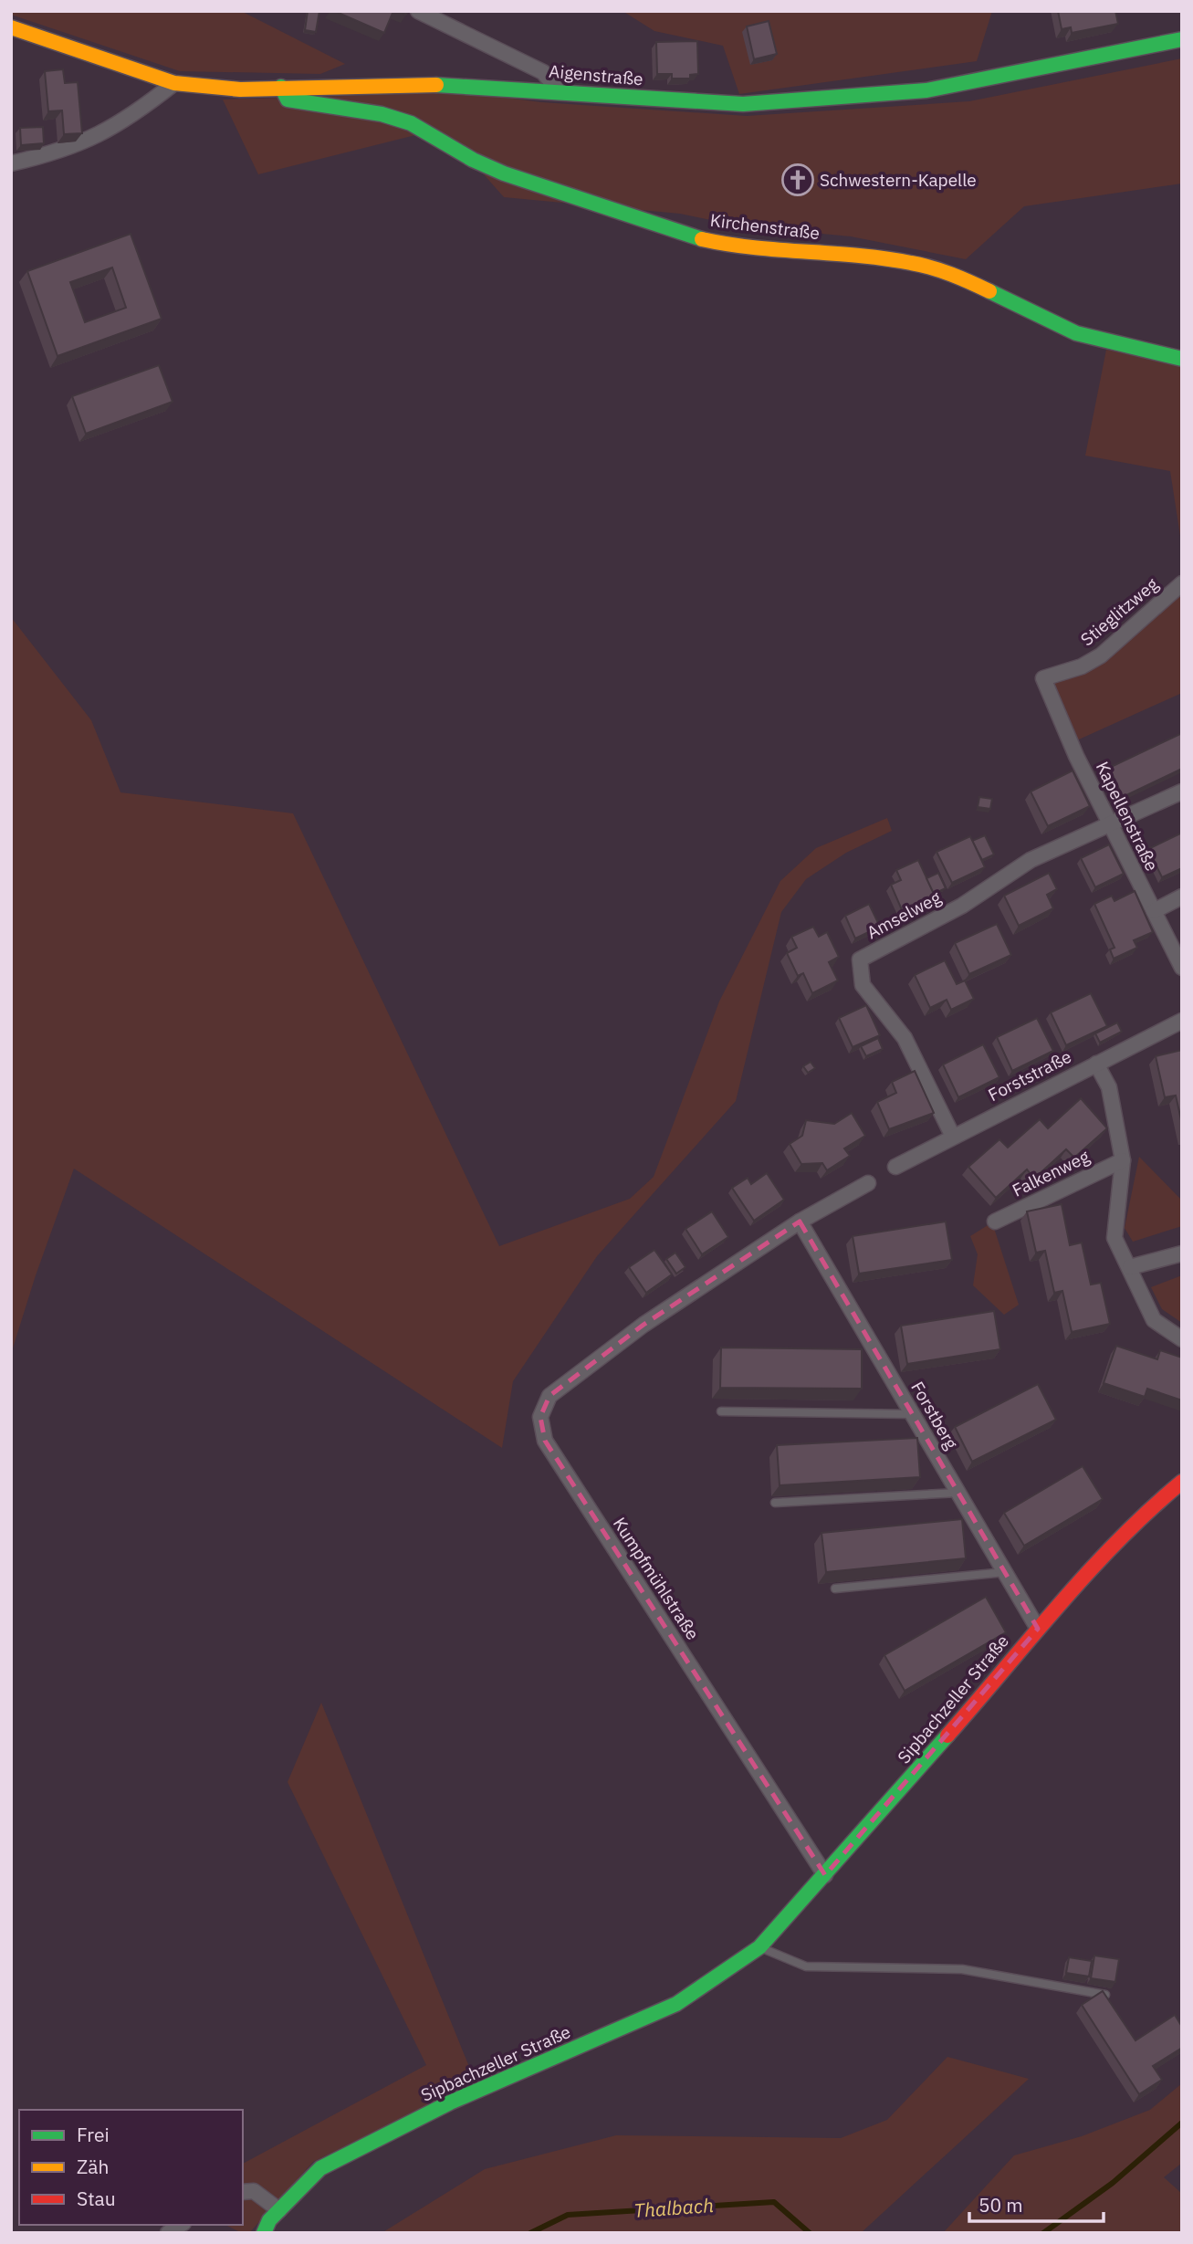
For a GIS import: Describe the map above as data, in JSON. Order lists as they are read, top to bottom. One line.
{"streets":{"street":["Aigenstraße","Kirchenstraße","Stieglitzweg","Kapellenstraße","Amselweg","Forststraße","Falkenweg","Forstberg","Kumpfmühlstraße","Sipbachzeller Straße"]},"crossings":[["Aigenstraße","Kirchenstraße"],["Stieglitzweg","Kapellenstraße"],["Kapellenstraße","Amselweg"],["Amselweg","Forststraße"],["Forstberg","Kumpfmühlstraße"],["Forstberg","Sipbachzeller Straße"],["Kumpfmühlstraße","Sipbachzeller Straße"]],"water":["Thalbach"],"places":{"church":["Schwestern-Kapelle"]},"legend":["Frei","Zäh","Stau"],"scale_bar":"50 m"}
